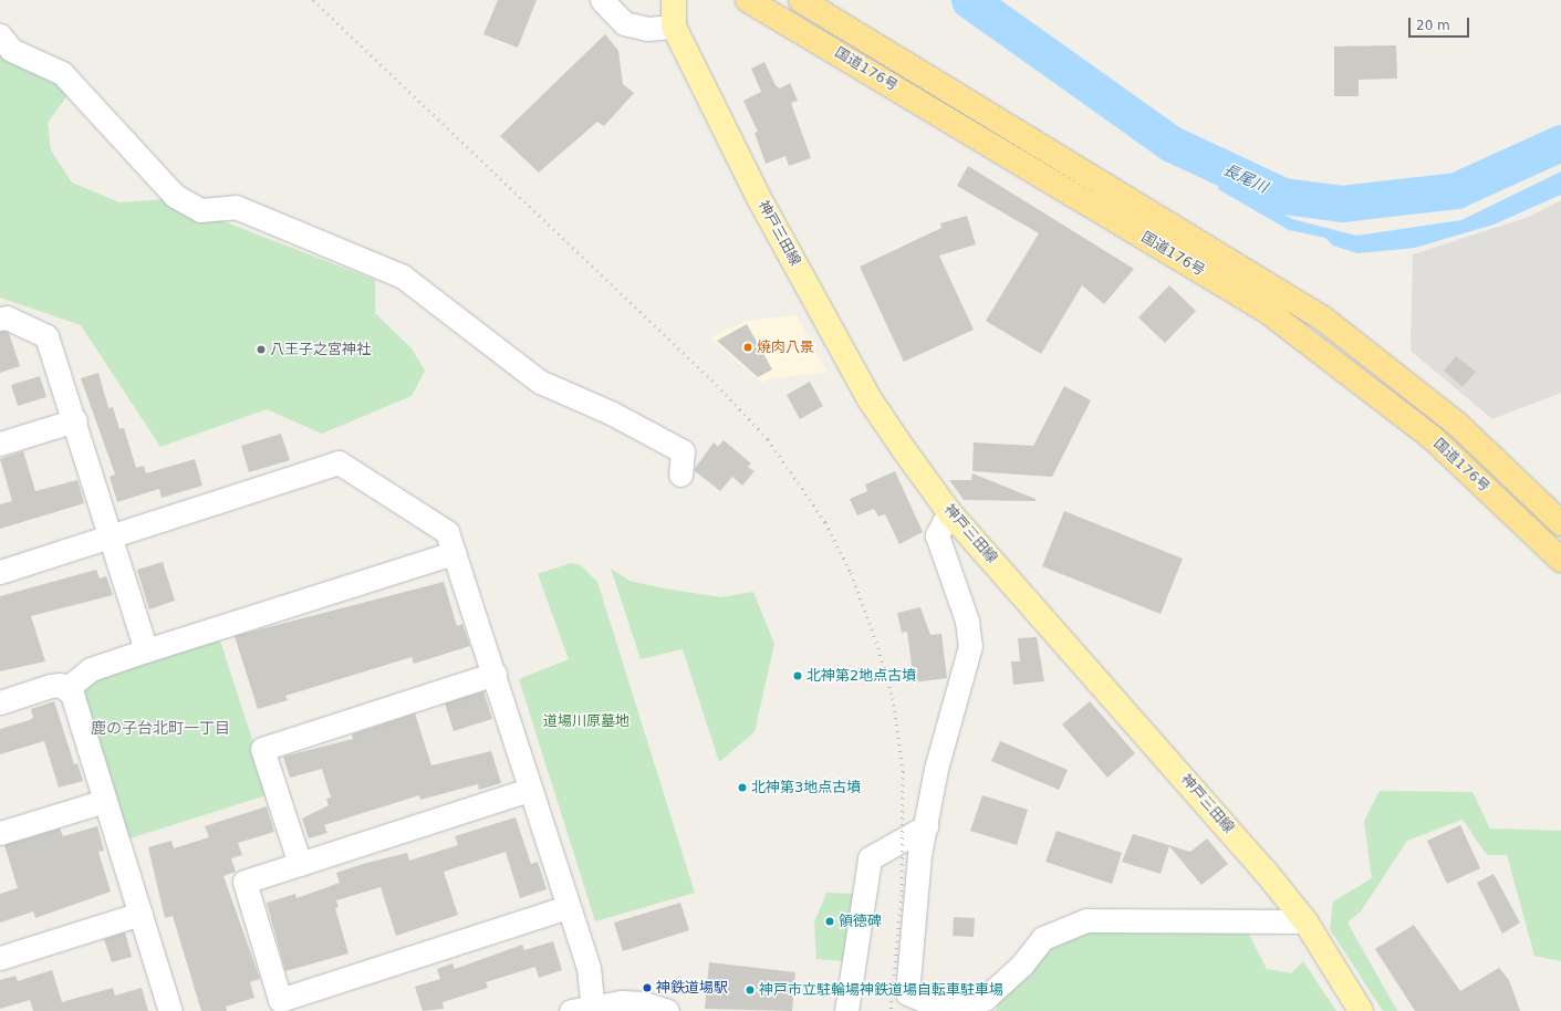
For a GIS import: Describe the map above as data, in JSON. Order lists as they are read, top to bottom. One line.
{"streets":{"highway":["国道176号"],"main road":["神戸三田線"]},"districts":["鹿の子台北町一丁目"],"water":["長尾川"],"parks":["道場川原墓地"],"places":["焼肉八景","八王子之宮神社","北神第2地点古墳","北神第3地点古墳","領徳碑","神鉄道場駅","神戸市立駐輪場神鉄道場自転車駐車場"],"scale_bar":"20 m"}
